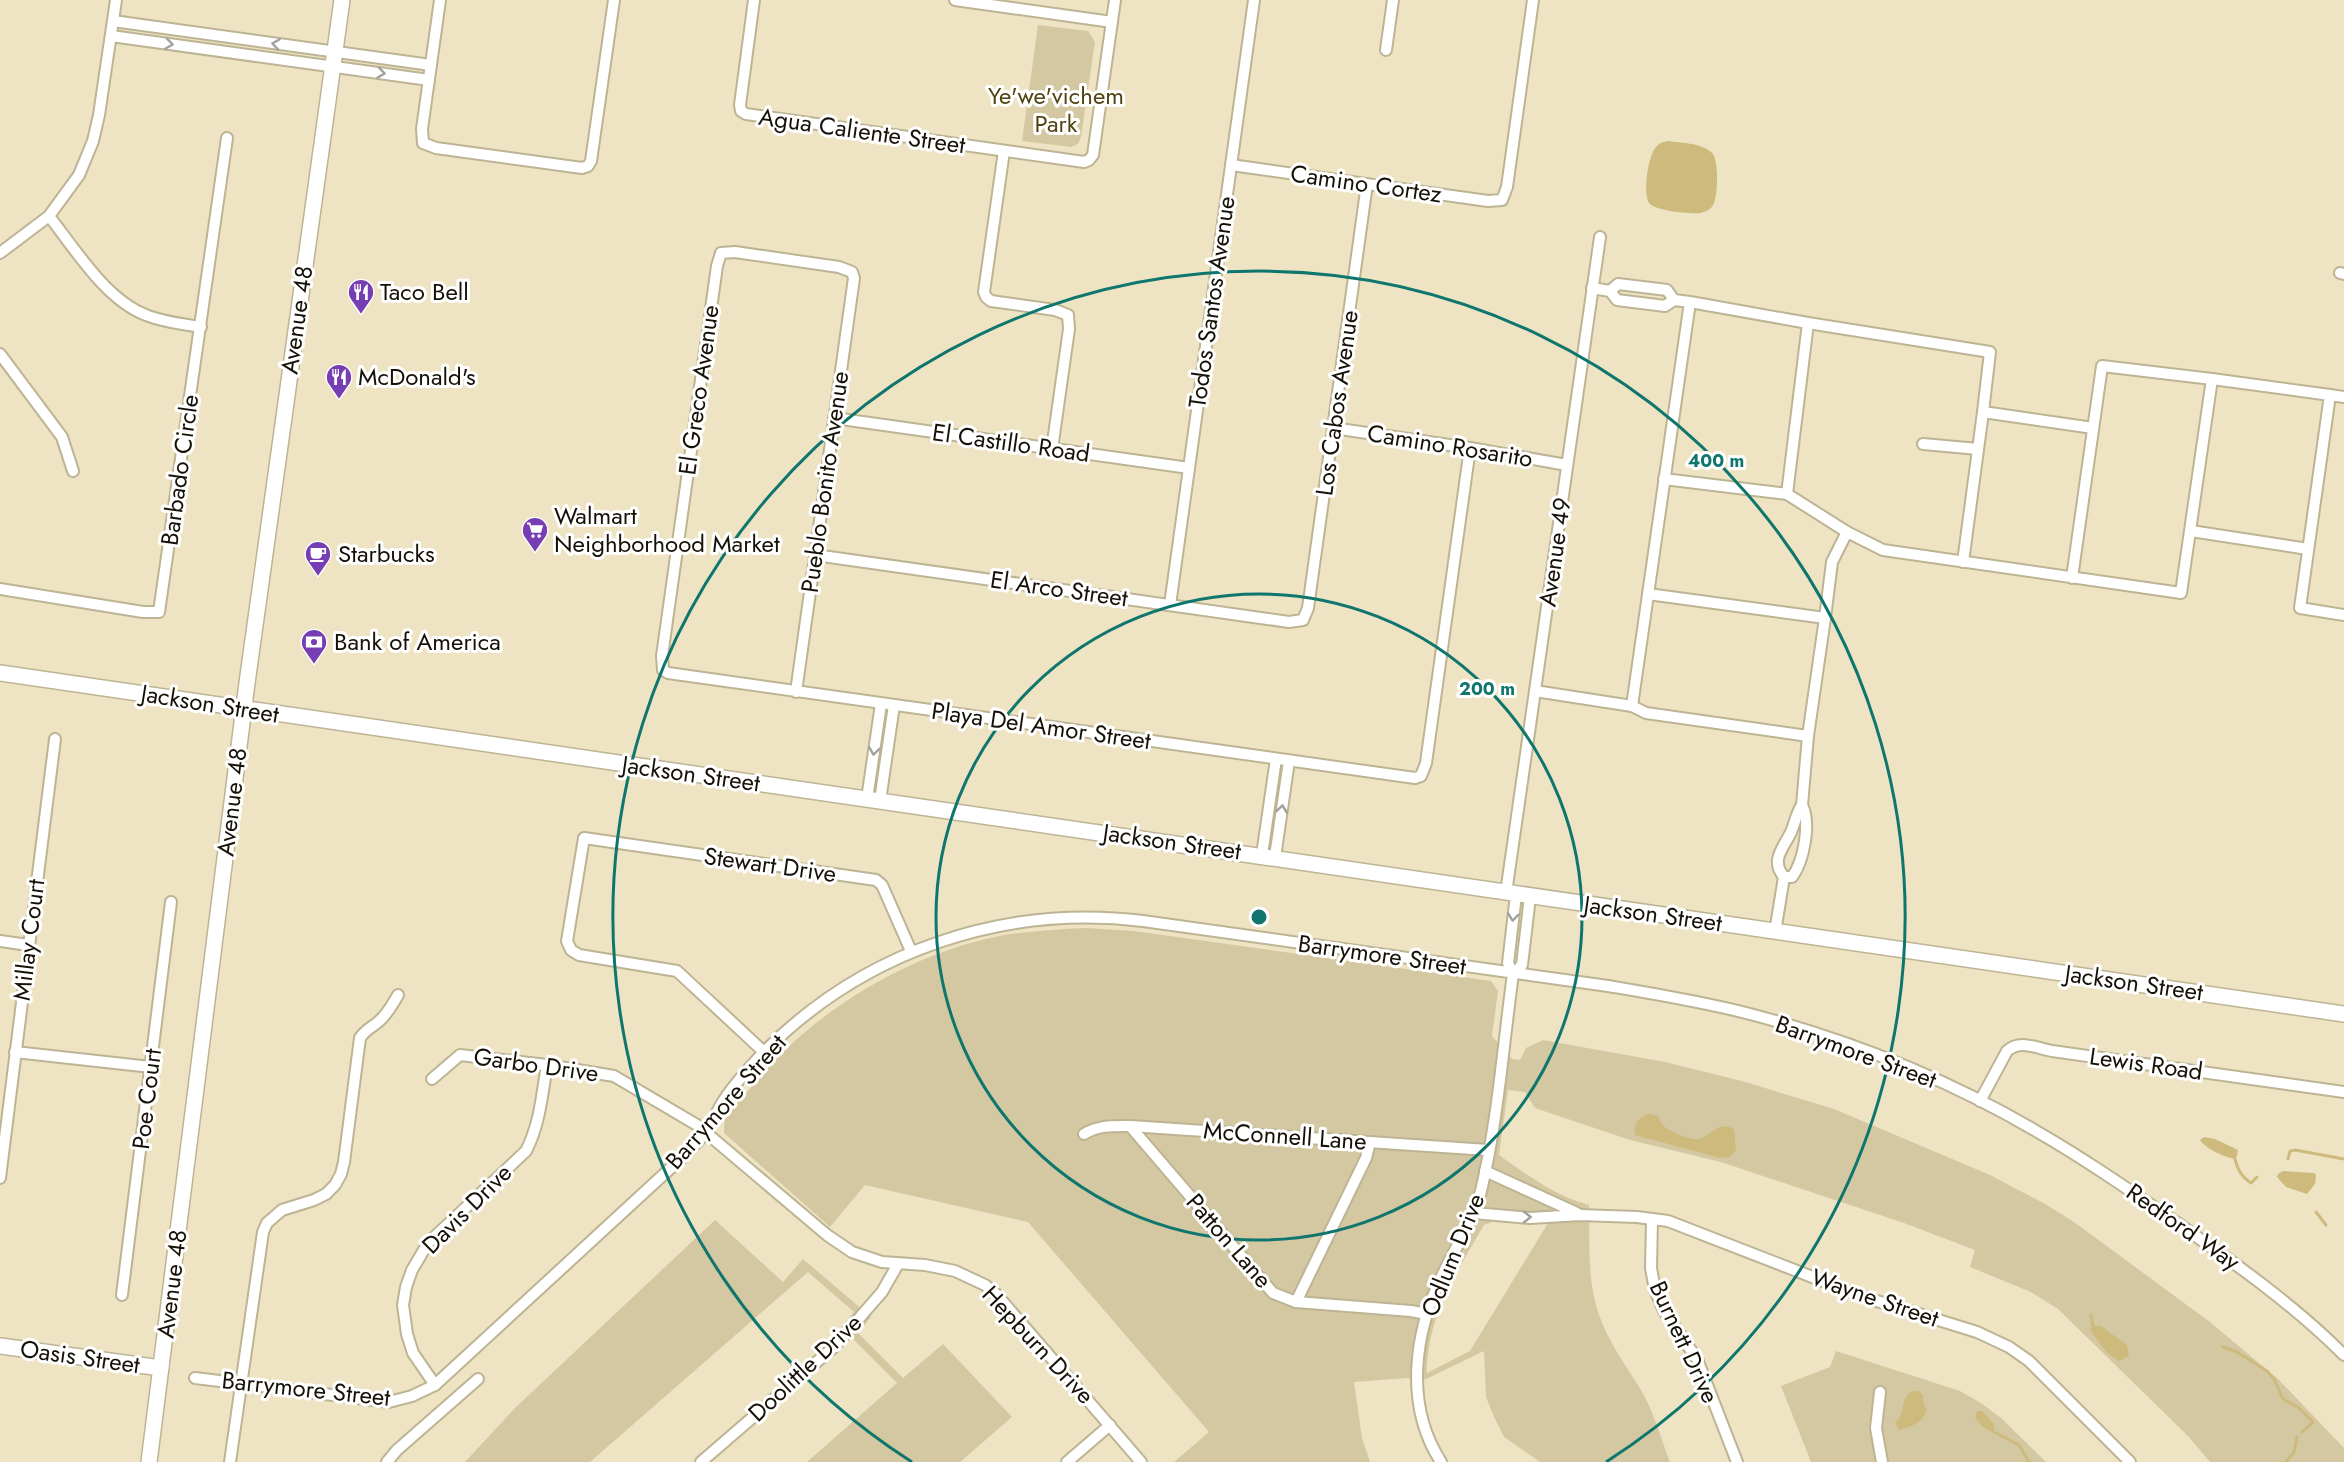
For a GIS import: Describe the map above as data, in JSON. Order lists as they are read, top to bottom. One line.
{"streets":{"main road":["Avenue 48","Jackson Street","Oasis Street"],"street":["Agua Caliente Street","Camino Cortez","Todos Santos Avenue","El Greco Avenue","Los Cabos Avenue","El Castillo Road","Camino Rosarito","Barbado Circle","Pueblo Bonito Avenue","Avenue 49","El Arco Street","Playa Del Amor Street","Stewart Drive","Millay Court","Barrymore Street","Lewis Road","Garbo Drive","Poe Court","McConnell Lane","Davis Drive","Redford Way","Patton Lane","Odlum Drive","Wayne Street","Burnett Drive","Hepburn Drive","Doolittle Drive"]},"crossings":[["Camino Cortez","Todos Santos Avenue"],["Camino Cortez","Los Cabos Avenue"],["Todos Santos Avenue","El Castillo Road"],["Todos Santos Avenue","El Arco Street"],["Avenue 48","Jackson Street"],["Avenue 48","Oasis Street"],["El Greco Avenue","Pueblo Bonito Avenue"],["El Greco Avenue","Playa Del Amor Street"],["Los Cabos Avenue","Camino Rosarito"],["Los Cabos Avenue","El Arco Street"],["El Castillo Road","Pueblo Bonito Avenue"],["Camino Rosarito","Avenue 49"],["Camino Rosarito","Playa Del Amor Street"],["Pueblo Bonito Avenue","El Arco Street"],["Pueblo Bonito Avenue","Playa Del Amor Street"],["Avenue 49","Jackson Street"],["Avenue 49","Odlum Drive"],["Jackson Street","Odlum Drive"],["Stewart Drive","Barrymore Street"],["Barrymore Street","Lewis Road"],["Barrymore Street","Garbo Drive"],["Barrymore Street","Davis Drive"],["Barrymore Street","Redford Way"],["Barrymore Street","Odlum Drive"],["Barrymore Street","Hepburn Drive"],["Garbo Drive","Davis Drive"],["Garbo Drive","Hepburn Drive"],["McConnell Lane","Patton Lane"],["McConnell Lane","Odlum Drive"],["Patton Lane","Odlum Drive"],["Odlum Drive","Wayne Street"],["Wayne Street","Burnett Drive"],["Hepburn Drive","Doolittle Drive"]],"parks":["Ye'we'vichem Park"],"places":{"restaurant":["Taco Bell","McDonald's"],"supermarket":["Walmart Neighborhood Market"],"cafe":["Starbucks"],"bank":["Bank of America"]},"rings":["400 m","200 m"]}
